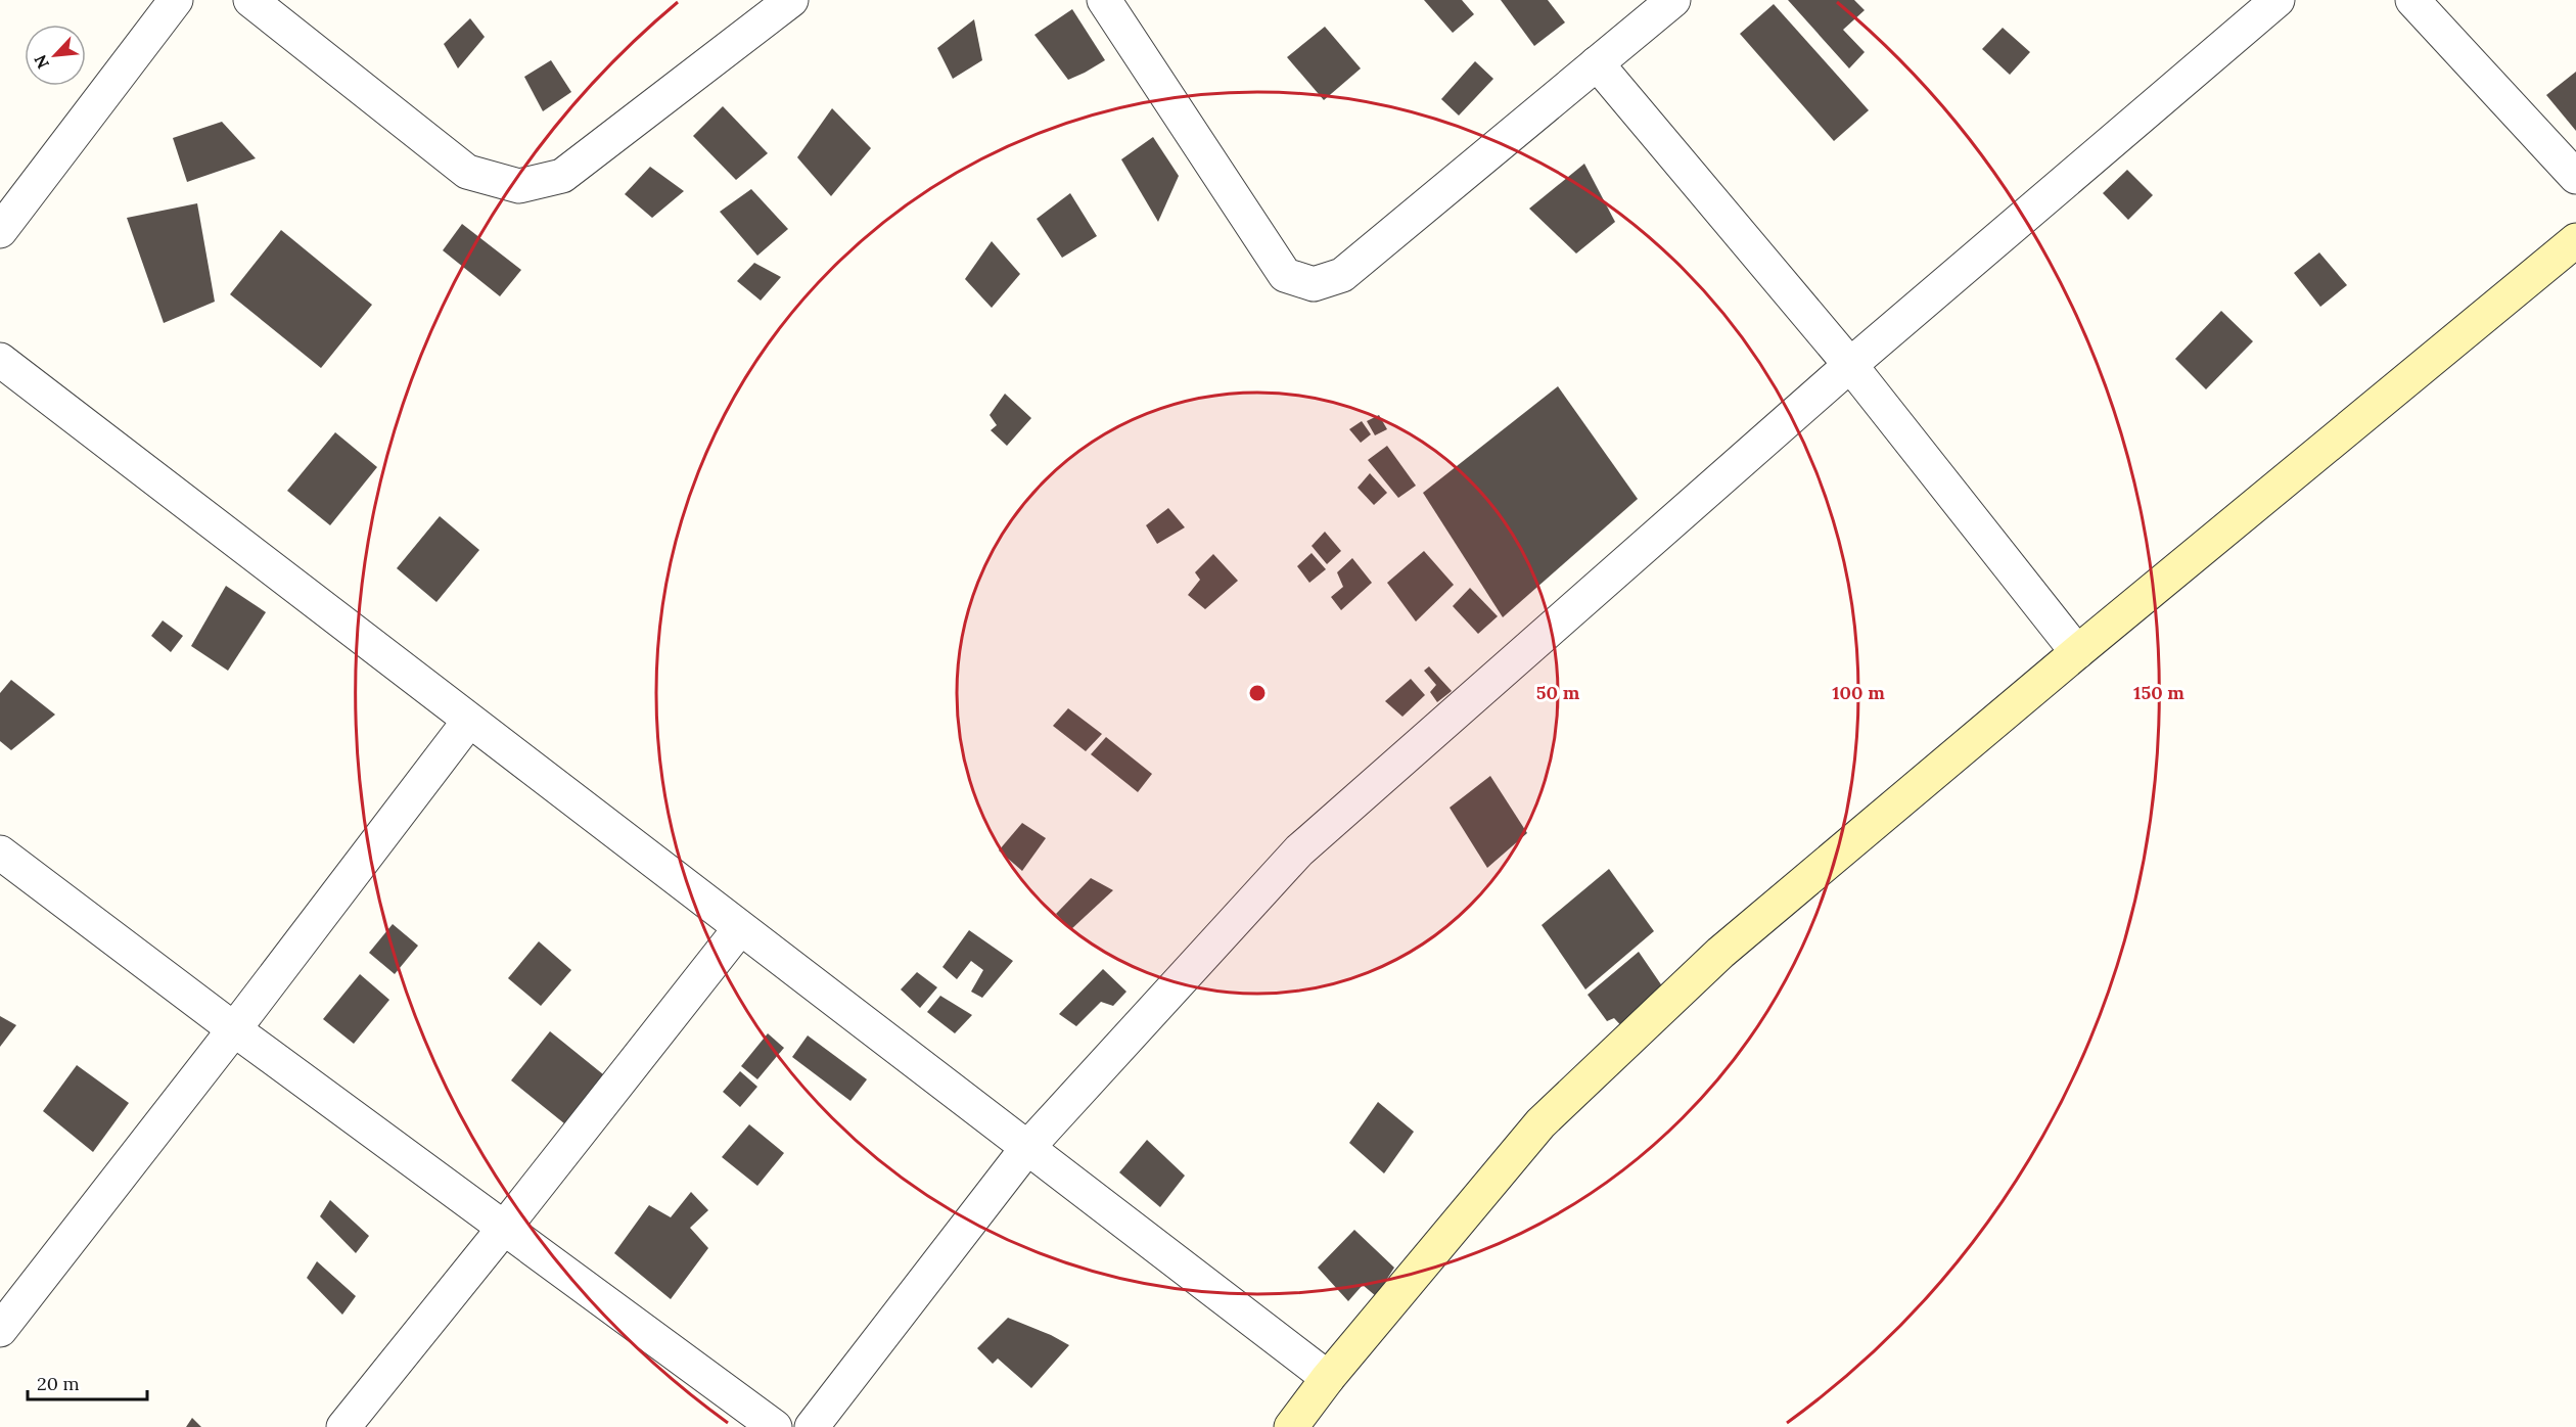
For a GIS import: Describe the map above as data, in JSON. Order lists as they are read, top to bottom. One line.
{"scale_bar":"20 m","north":"bottom left","rings":["50 m","100 m","150 m"]}
